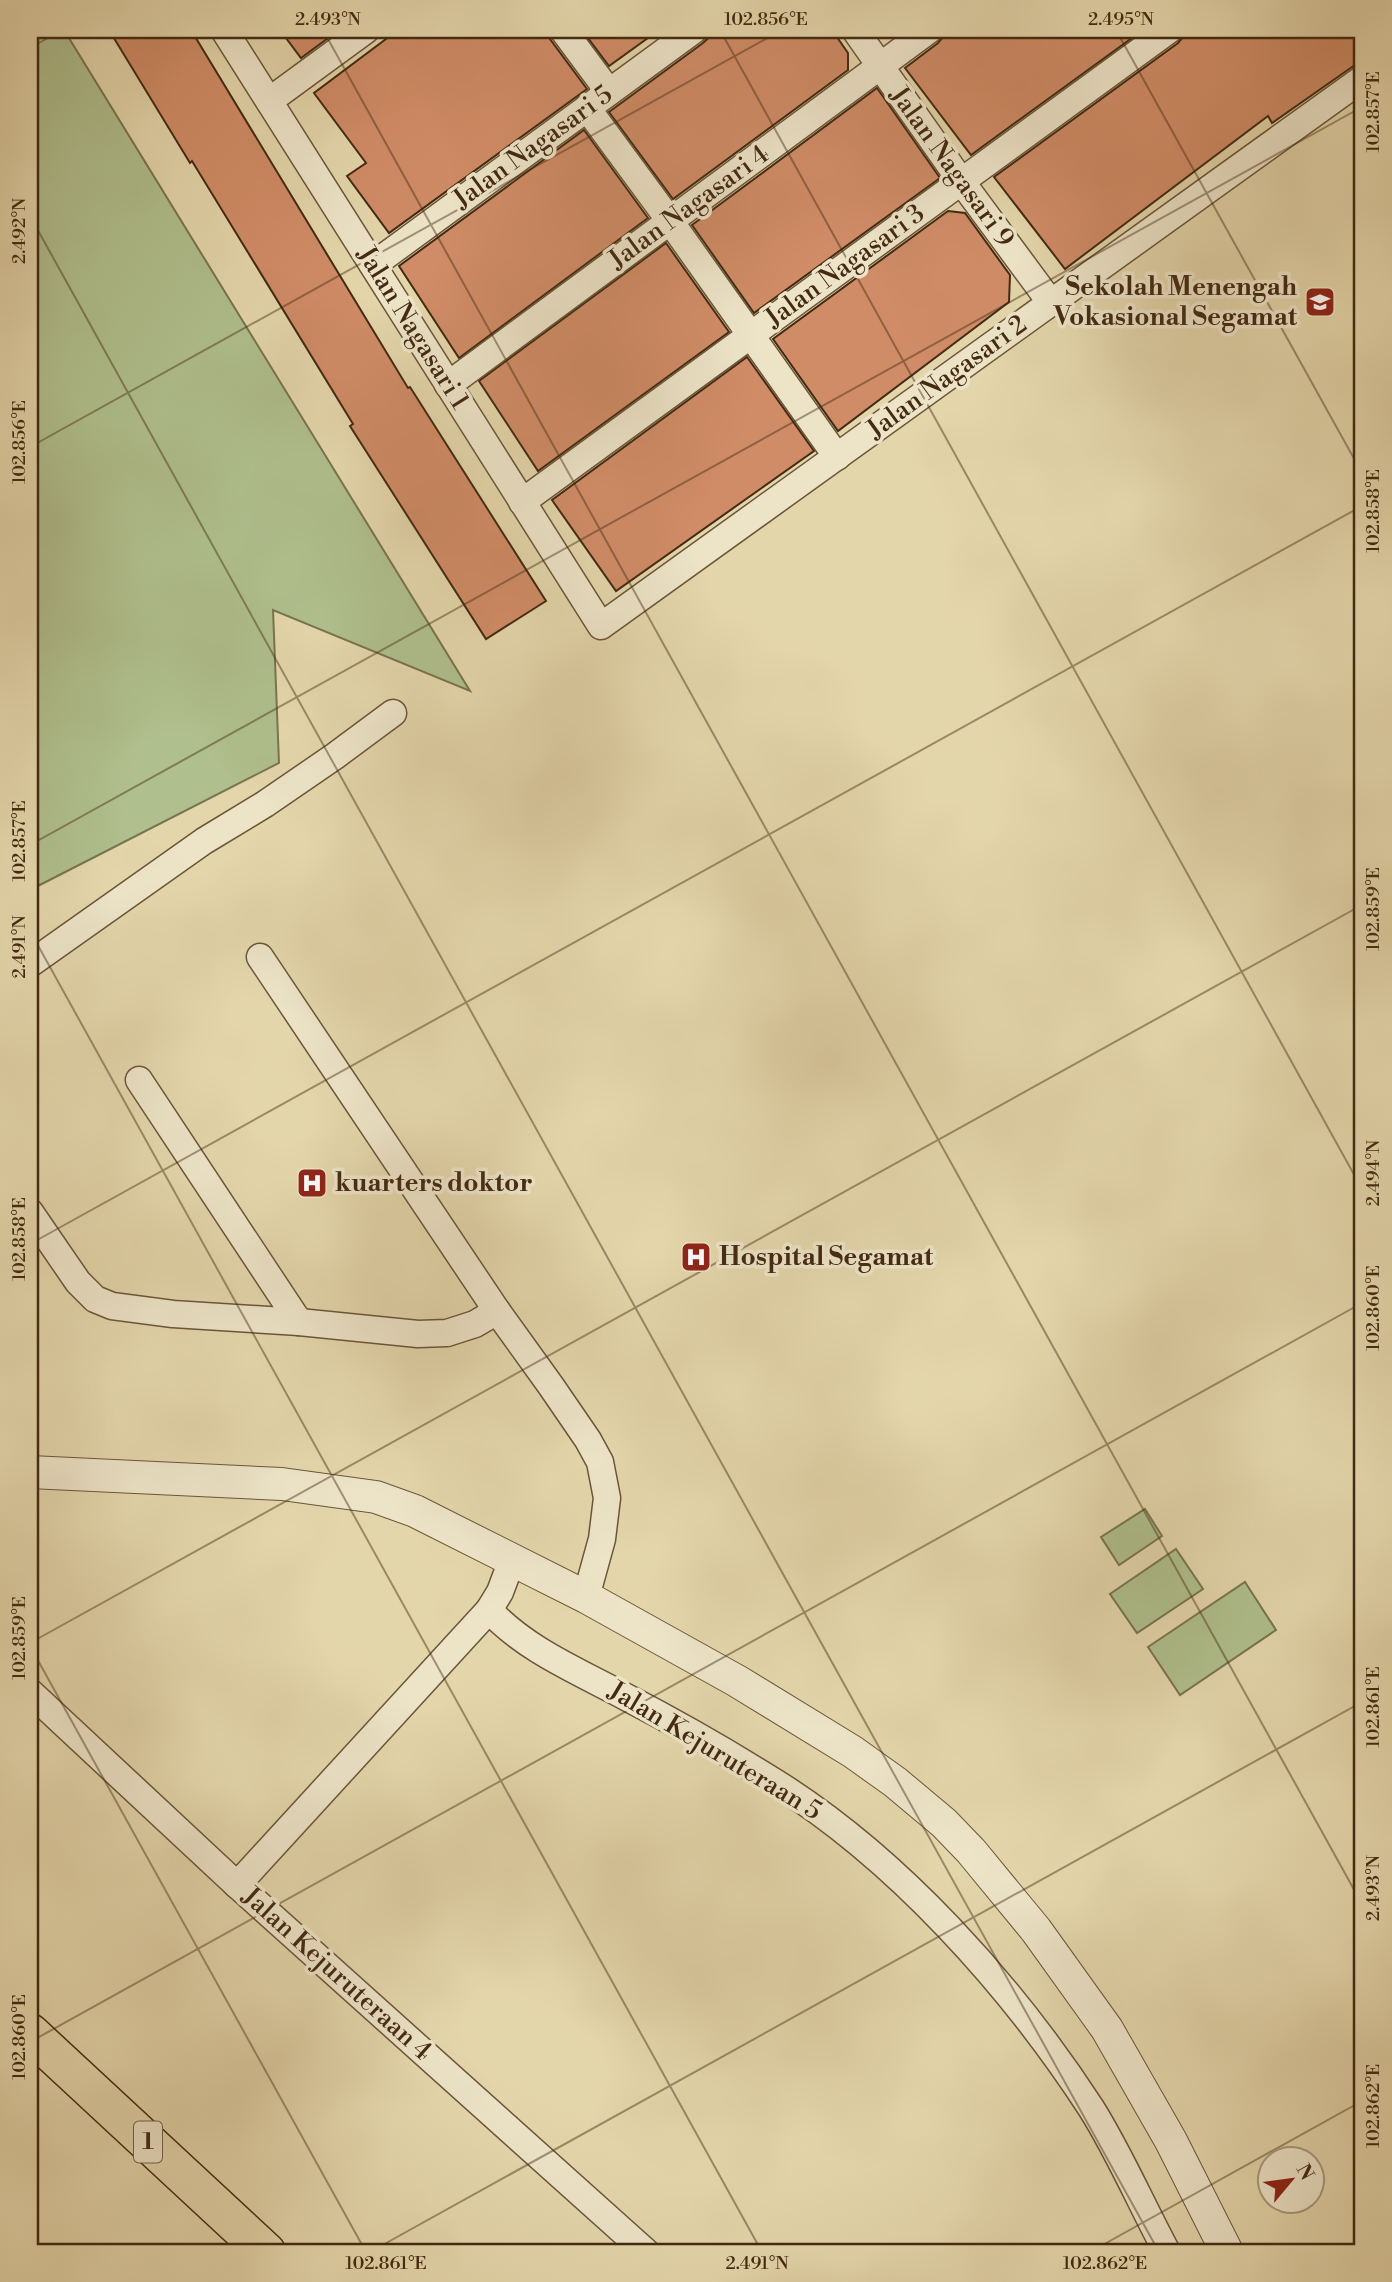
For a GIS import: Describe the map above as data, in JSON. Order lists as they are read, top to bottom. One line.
{"streets":{"highway":["1"],"street":["Jalan Nagasari 5","Jalan Nagasari 9","Jalan Nagasari 4","Jalan Nagasari 3","Jalan Nagasari 1","Jalan Nagasari 2","Jalan Kejuruteraan 5","Jalan Kejuruteraan 4"]},"crossings":[["Jalan Nagasari 5","Jalan Nagasari 1"],["Jalan Nagasari 9","Jalan Nagasari 4"],["Jalan Nagasari 9","Jalan Nagasari 3"],["Jalan Nagasari 9","Jalan Nagasari 2"],["Jalan Nagasari 4","Jalan Nagasari 1"],["Jalan Nagasari 3","Jalan Nagasari 1"],["Jalan Nagasari 1","Jalan Nagasari 2"]],"places":{"school or university":["Sekolah Menengah Vokasional Segamat"],"hospital":["kuarters doktor","Hospital Segamat"]},"north":"top right","coordinates":["2.493°N","102.856°E","2.495°N","102.857°E","2.492°N","102.858°E","102.859°E","2.491°N","2.494°N","102.860°E","102.861°E","102.862°E"]}
